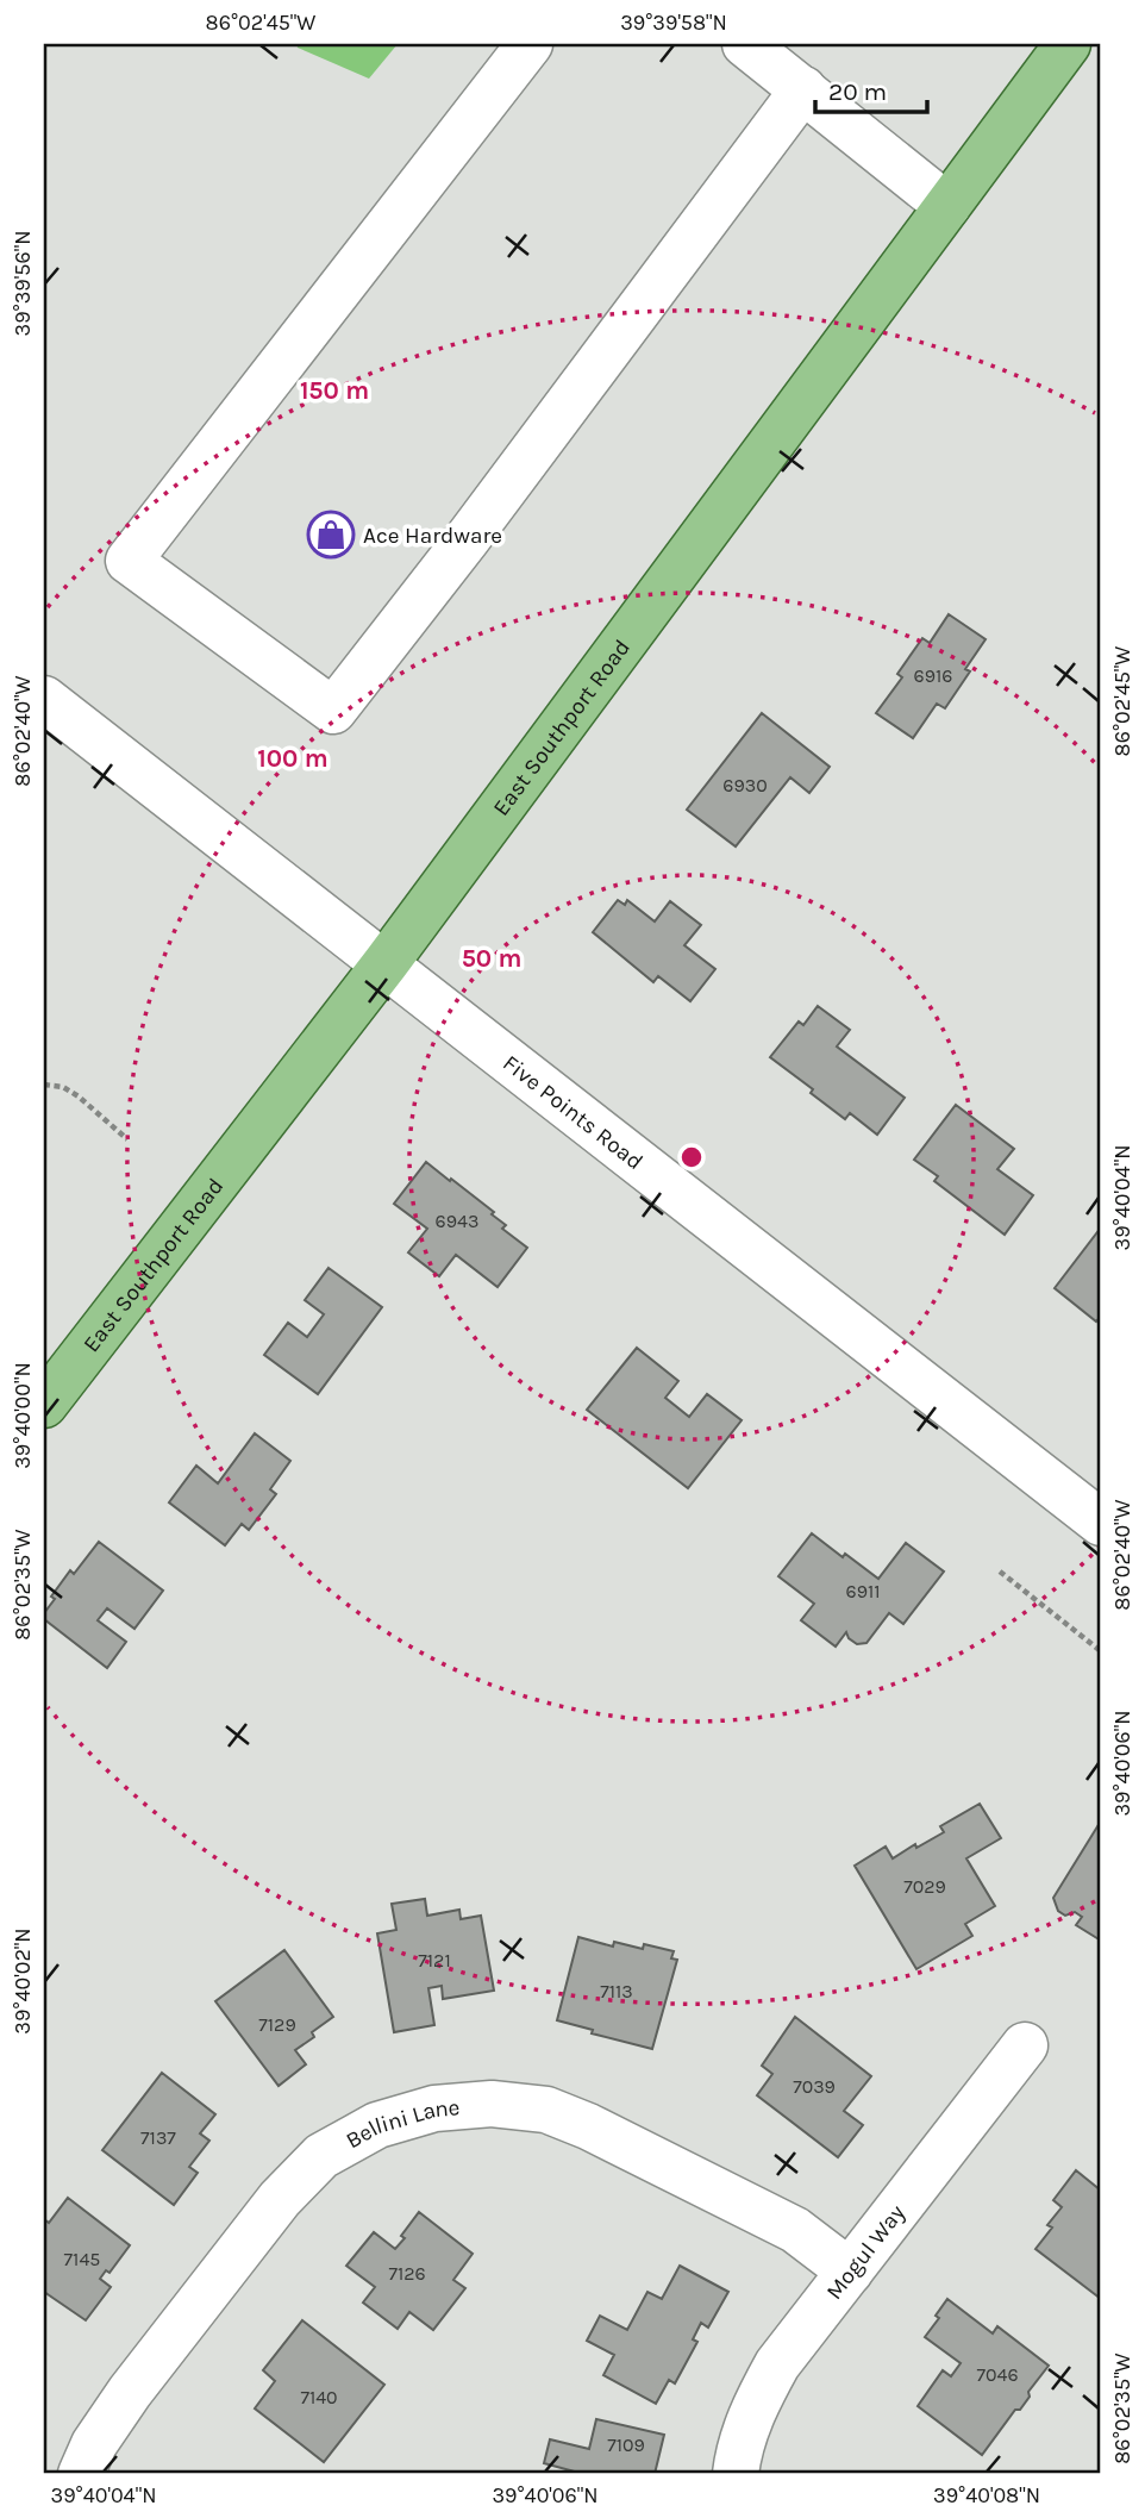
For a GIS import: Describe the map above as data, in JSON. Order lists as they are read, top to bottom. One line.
{"streets":{"main road":["East Southport Road"],"street":["Five Points Road","Bellini Lane","Mogul Way"]},"crossings":[["East Southport Road","Five Points Road"],["Bellini Lane","Mogul Way"]],"places":{"shop":["Ace Hardware"]},"house_numbers":["6916","6930","6943","6911","7029","7121","7113","7129","7039","7137","7145","7126","7046","7140","7109"],"scale_bar":"20 m","coordinates":["86°02'45\"W","39°39'58\"N","39°39'56\"N","86°02'40\"W","39°40'04\"N","39°40'00\"N","86°02'35\"W","39°40'06\"N","39°40'02\"N","39°40'08\"N"],"rings":["150 m","100 m","50 m"]}
